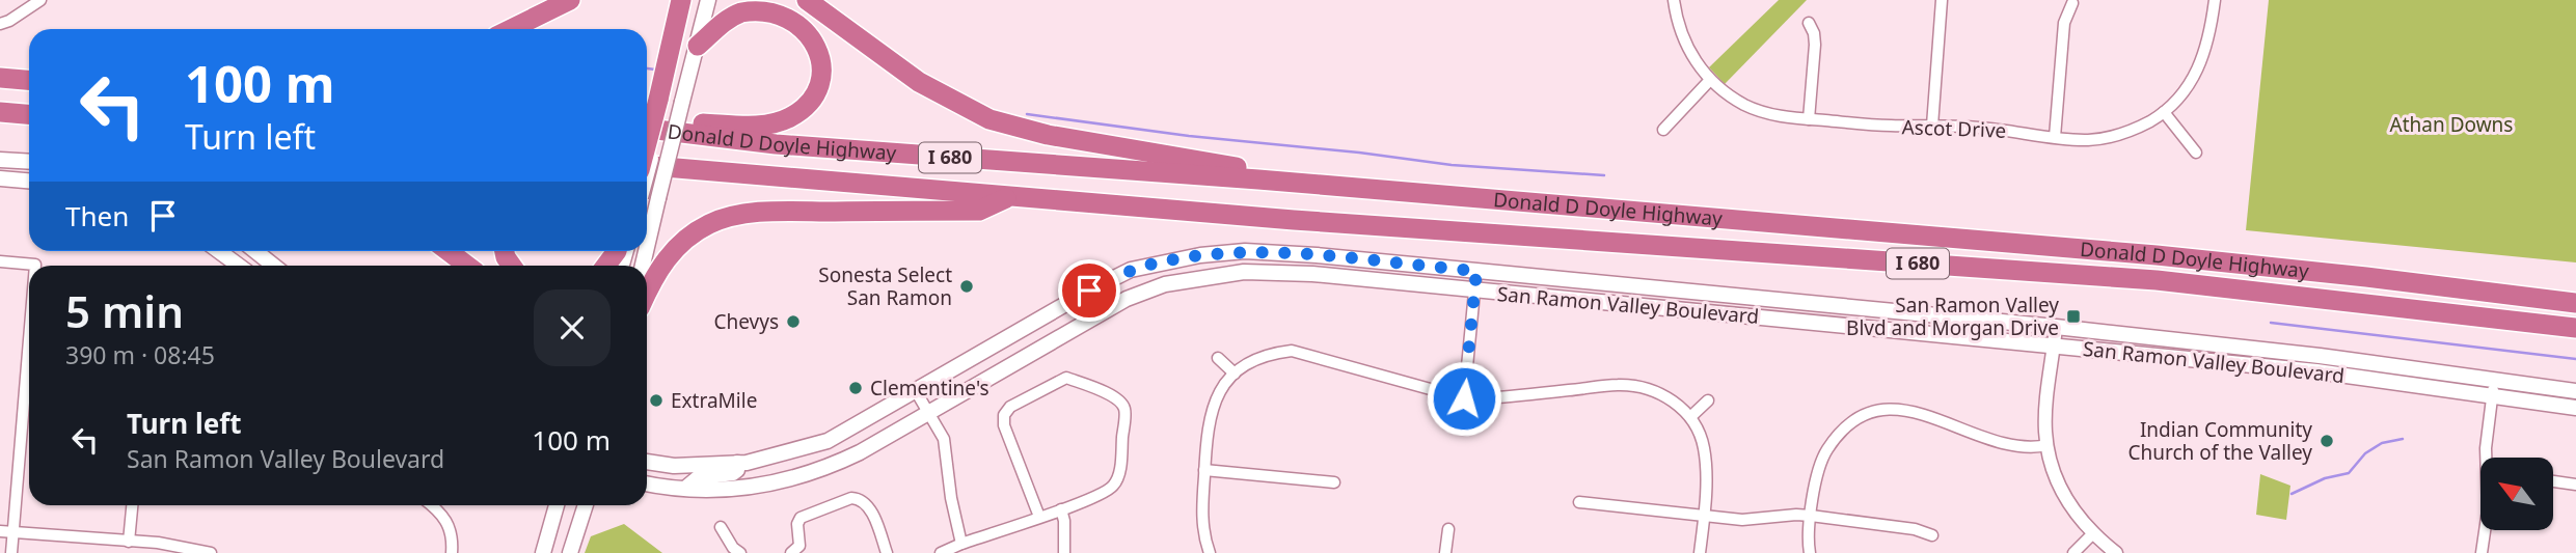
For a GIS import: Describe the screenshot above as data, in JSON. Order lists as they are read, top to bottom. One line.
{"streets":{"highway":["Donald D Doyle Highway","I 680"],"main road":["San Ramon Valley Boulevard"],"street":["Ascot Drive"]},"parks":["Athan Downs"],"places":{"other":["Sonesta Select San Ramon","Chevys","Clementine's","ExtraMile","Indian Community Church of the Valley"],"transit":["San Ramon Valley Blvd and Morgan Drive"]},"north":"top left","page":{"turn":["100 m","Turn left"],"then":"Then","heading":["5 min","390 m · 08:45"],"list":[{"name":"Turn left","note":"San Ramon Valley Boulevard","value":"100 m"}]}}
